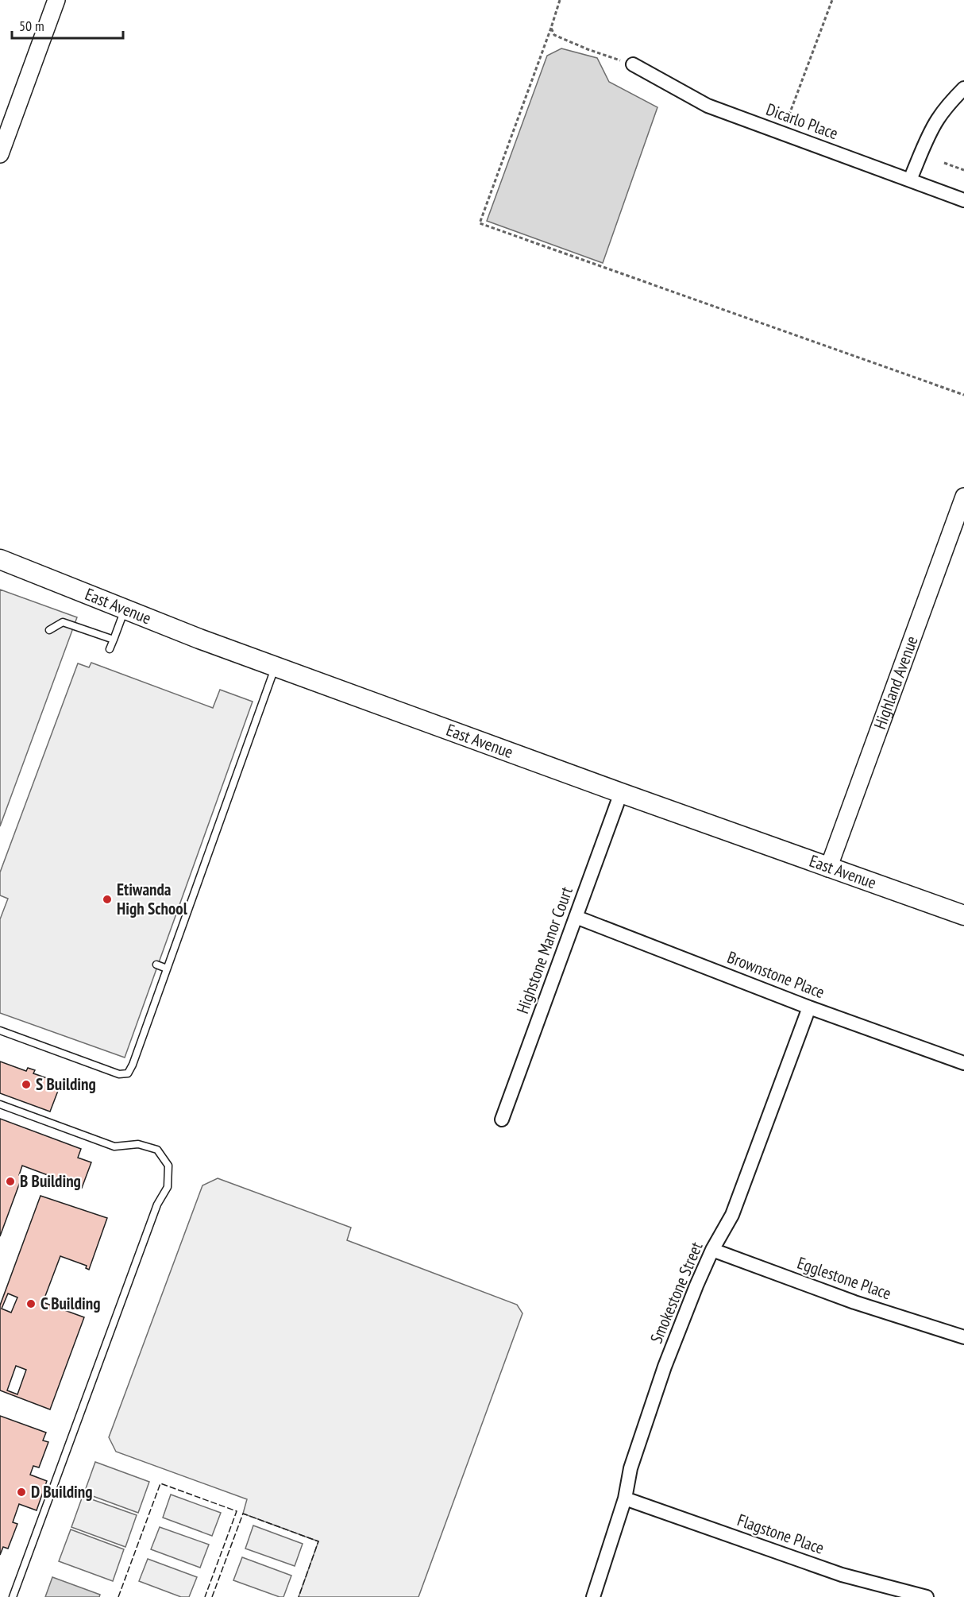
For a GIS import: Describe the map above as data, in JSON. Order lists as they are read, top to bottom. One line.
{"streets":{"main road":["East Avenue"],"street":["Dicarlo Place","Highland Avenue","Highstone Manor Court","Brownstone Place","Egglestone Place","Smokestone Street","Flagstone Place"]},"crossings":[["East Avenue","Highland Avenue"],["East Avenue","Highstone Manor Court"],["Highstone Manor Court","Brownstone Place"],["Brownstone Place","Smokestone Street"],["Egglestone Place","Smokestone Street"],["Smokestone Street","Flagstone Place"]],"places":["Etiwanda High School","S Building","B Building","C Building","D Building"],"scale_bar":"50 m"}
